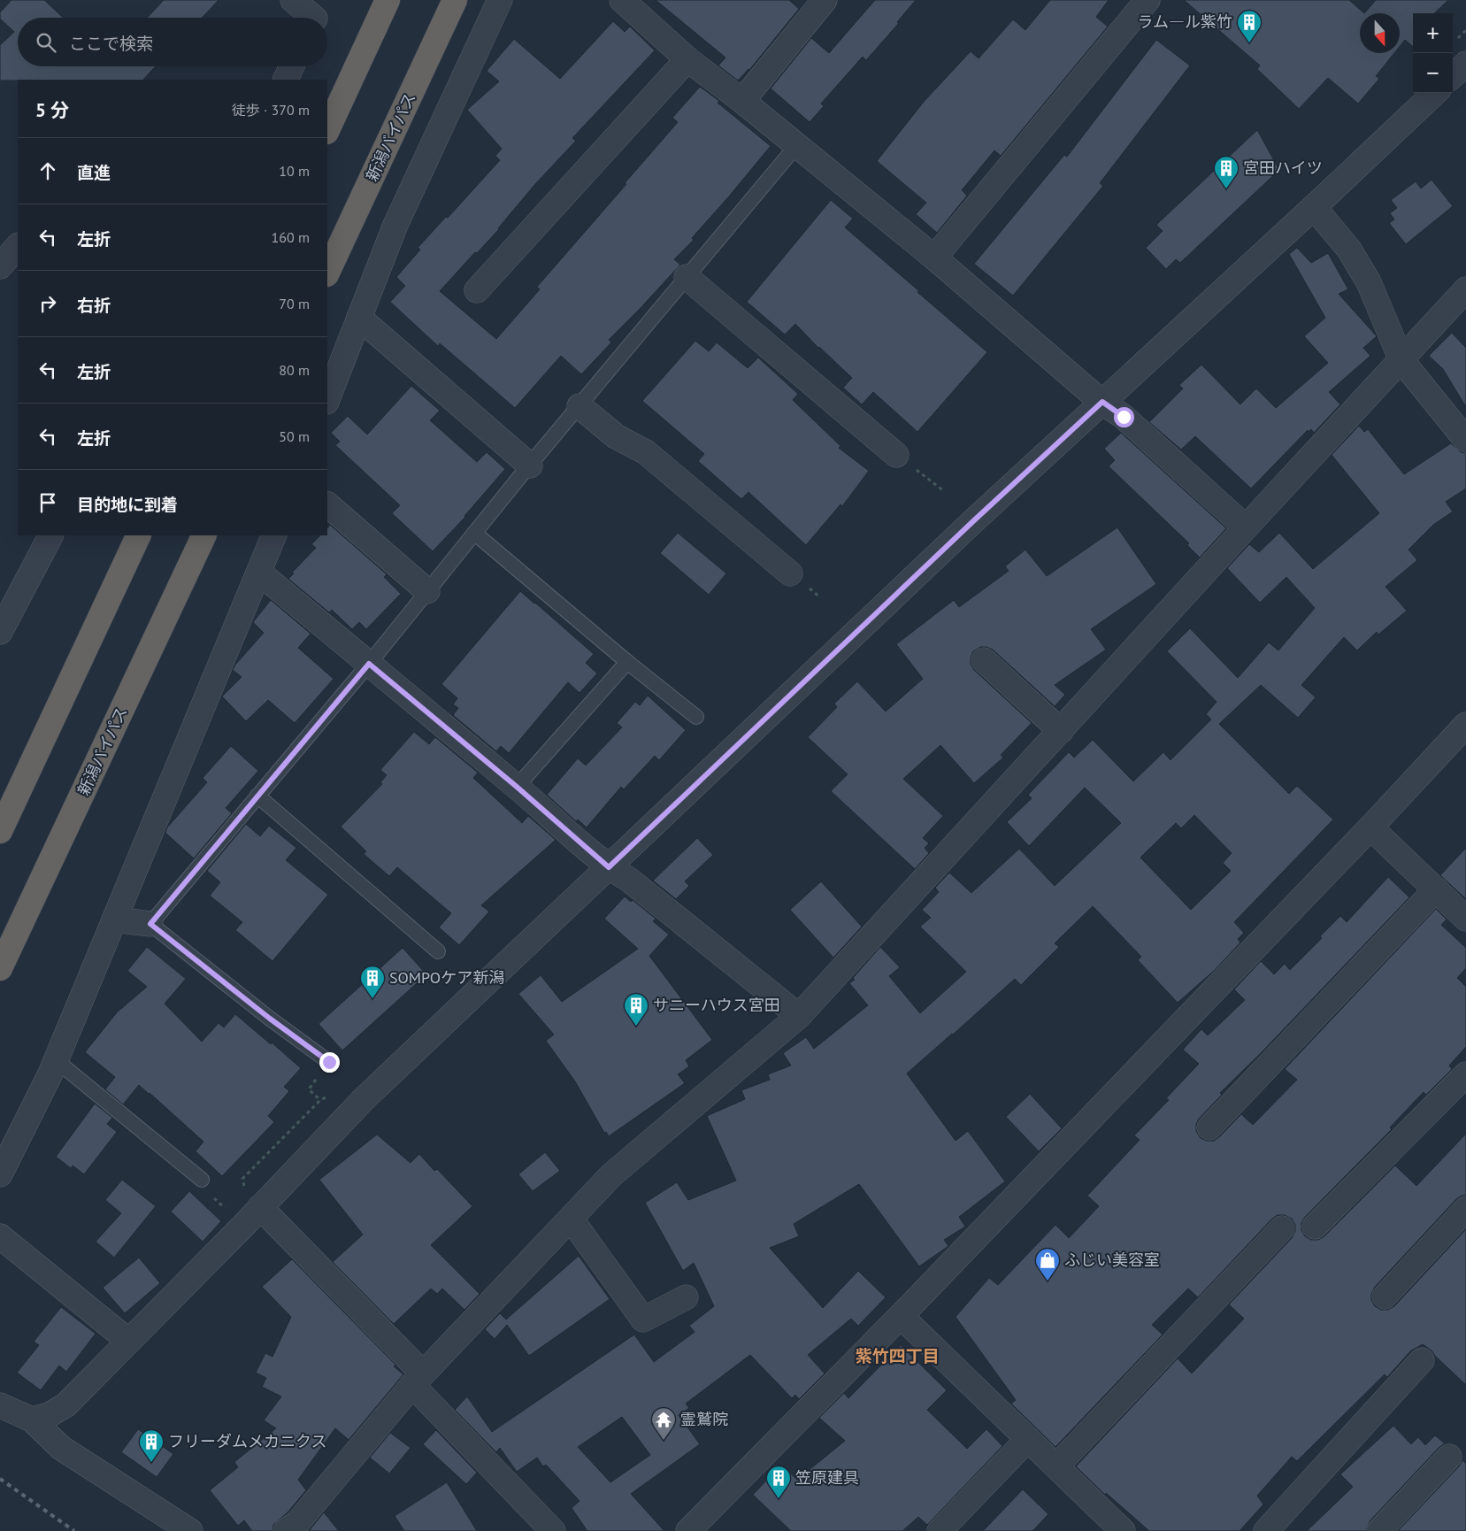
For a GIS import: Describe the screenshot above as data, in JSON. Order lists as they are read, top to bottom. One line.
{"streets":{"highway":["新潟バイパス"]},"districts":["紫竹四丁目"],"places":{"building":["ラム―ル紫竹","宮田ハイツ","SOMPOケア新潟","サニーハウス宮田","フリーダムメカニクス","笠原建具"],"shop":["ふじい美容室"],"temple":["霊鷲院"]},"north":"bottom","page":{"map_buttons":["+","−"],"search":"ここで検索","heading":["5 分","徒歩 · 370 m"],"list":[["直進","10 m"],["左折","160 m"],["右折","70 m"],["左折","80 m"],["左折","50 m"],"目的地に到着"]}}
